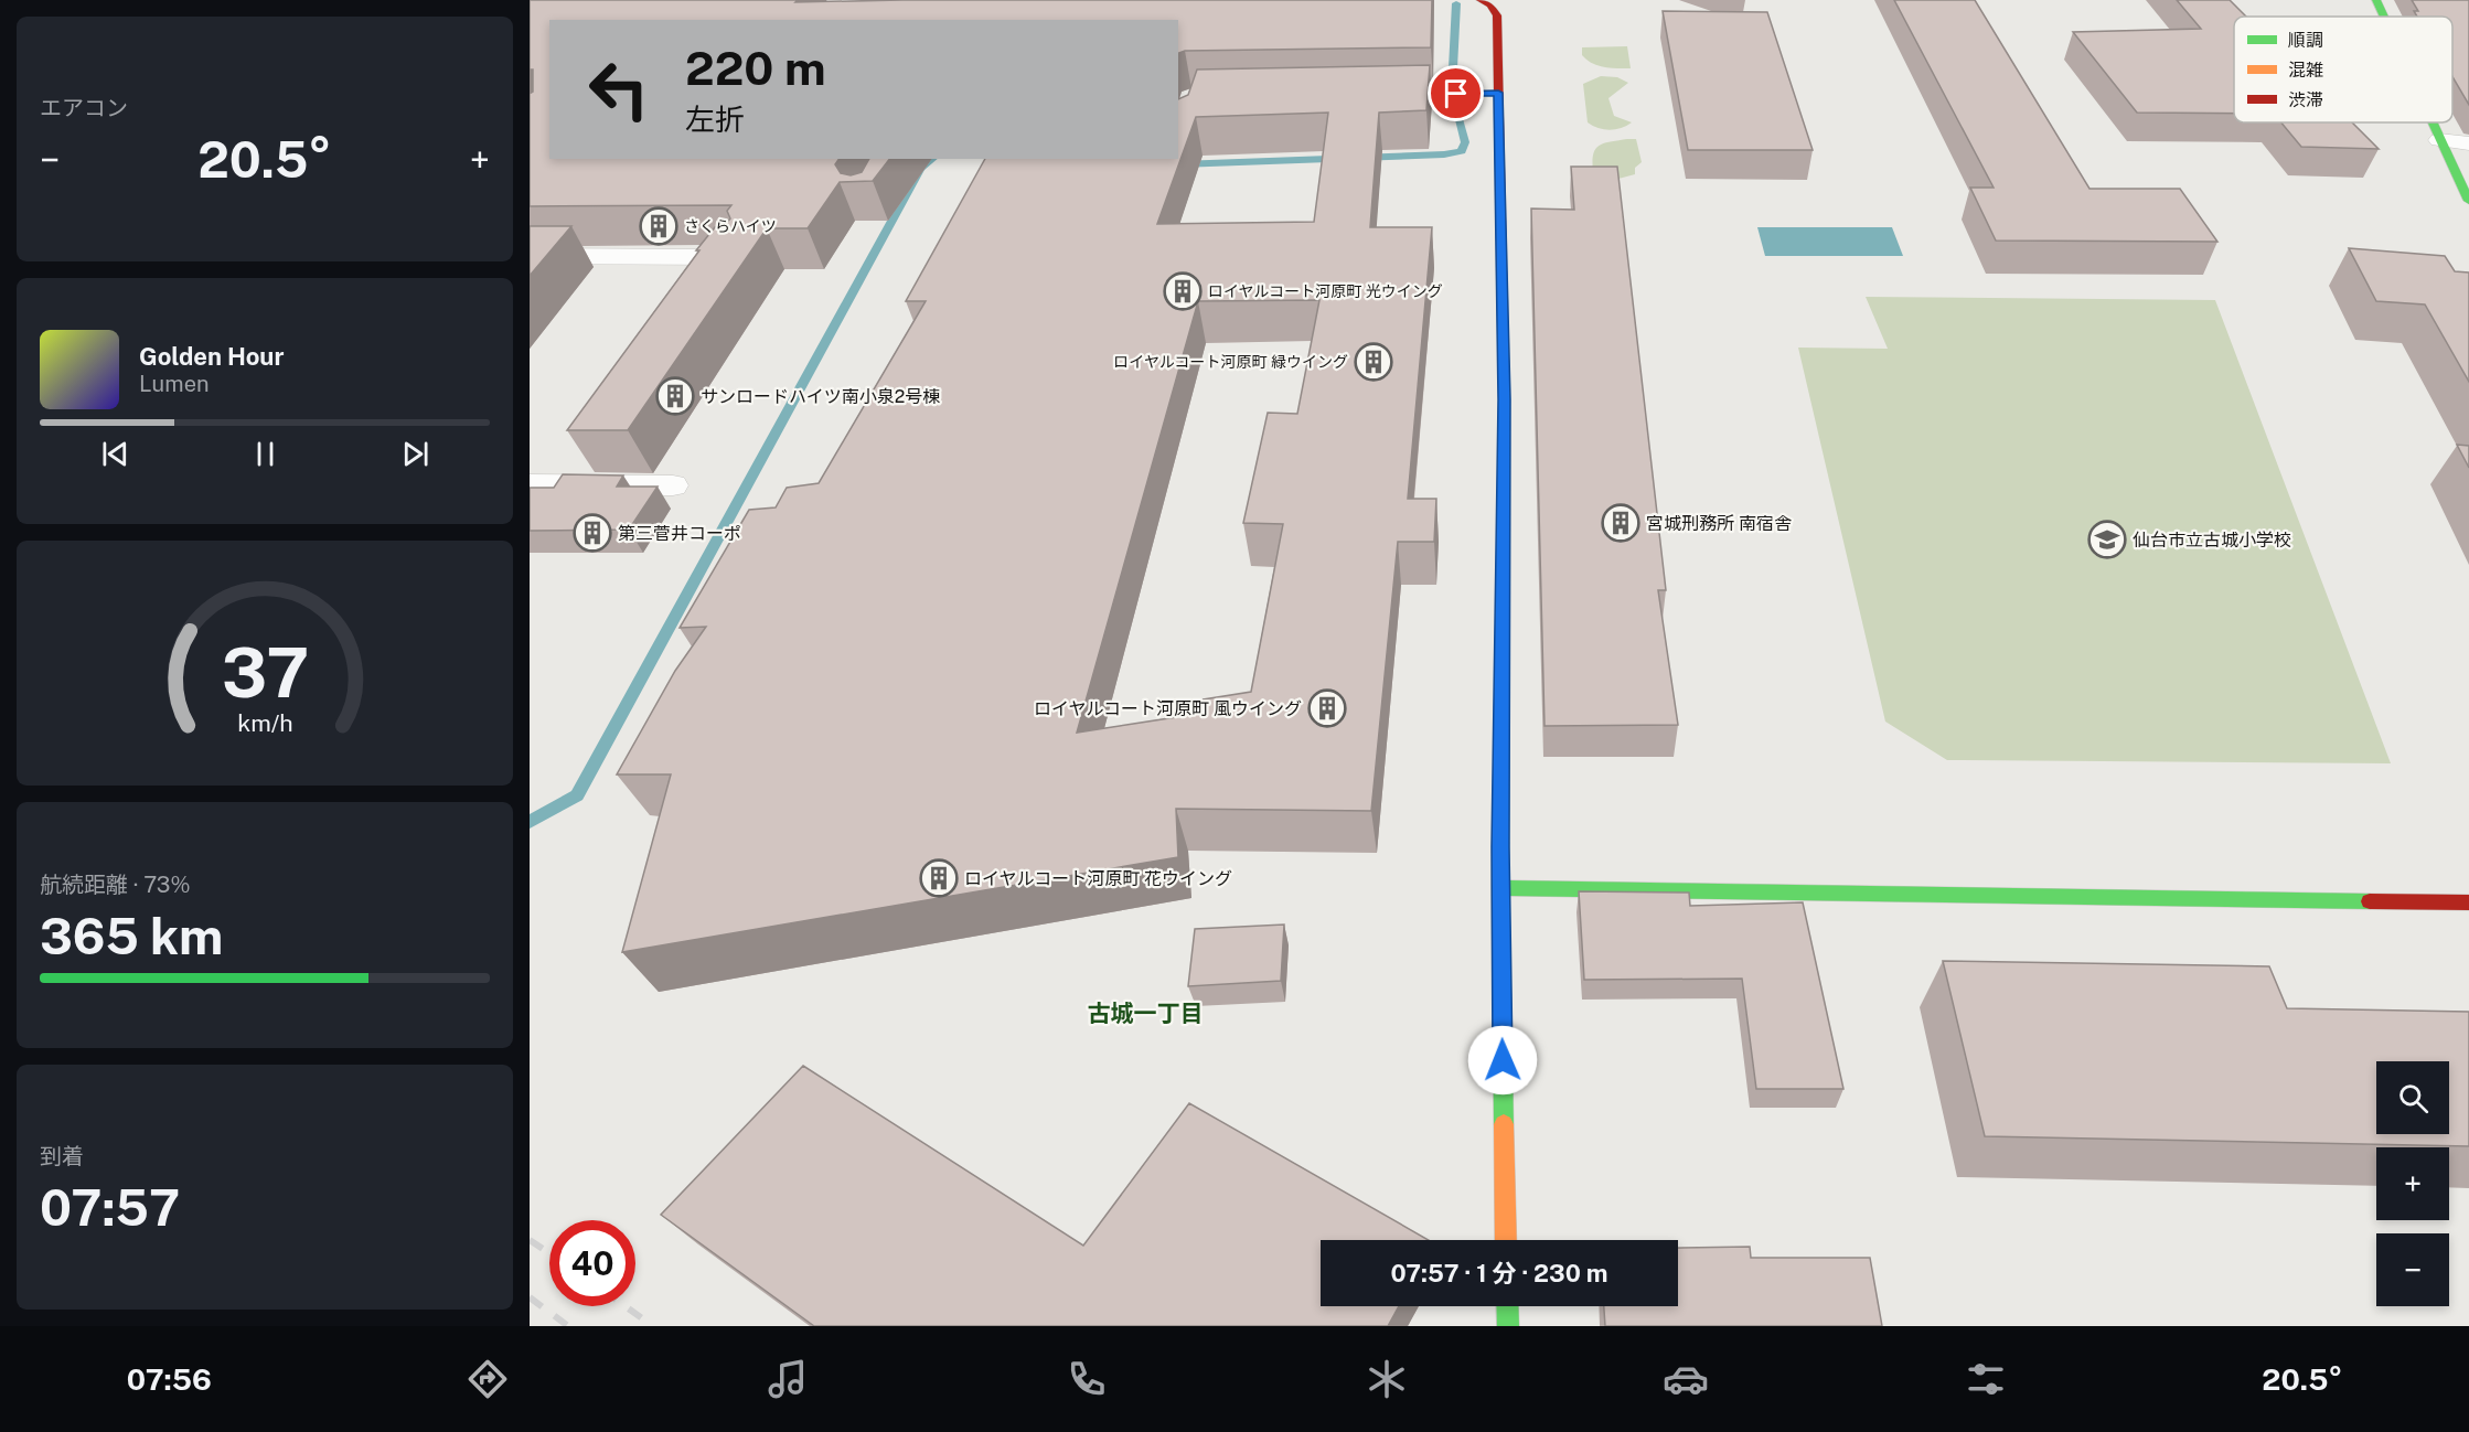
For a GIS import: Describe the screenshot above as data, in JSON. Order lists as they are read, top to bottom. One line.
{"districts":["古城一丁目"],"places":{"building":["さくらハイツ","ロイヤルコート河原町 光ウイング","ロイヤルコート河原町 緑ウイング","サンロードハイツ南小泉2号棟","宮城刑務所 南宿舎","第三菅井コーポ","ロイヤルコート河原町 風ウイング","ロイヤルコート河原町 花ウイング"],"school or university":["仙台市立古城小学校"]},"legend":["順調","混雑","渋滞"],"page":{"tile":["エアコン",["航続距離 · 73%","365 km"],["到着","07:57"]],"turn":["220 m","左折"],"heat":["−","20.5°","+"],"song":["Golden Hour","Lumen"],"map_buttons":["+","−"],"limit":"40","trip":"07:57 · 1 分 · 230 m","tabs":["07:56","20.5°"],"gauge":["37","km/h"]}}
